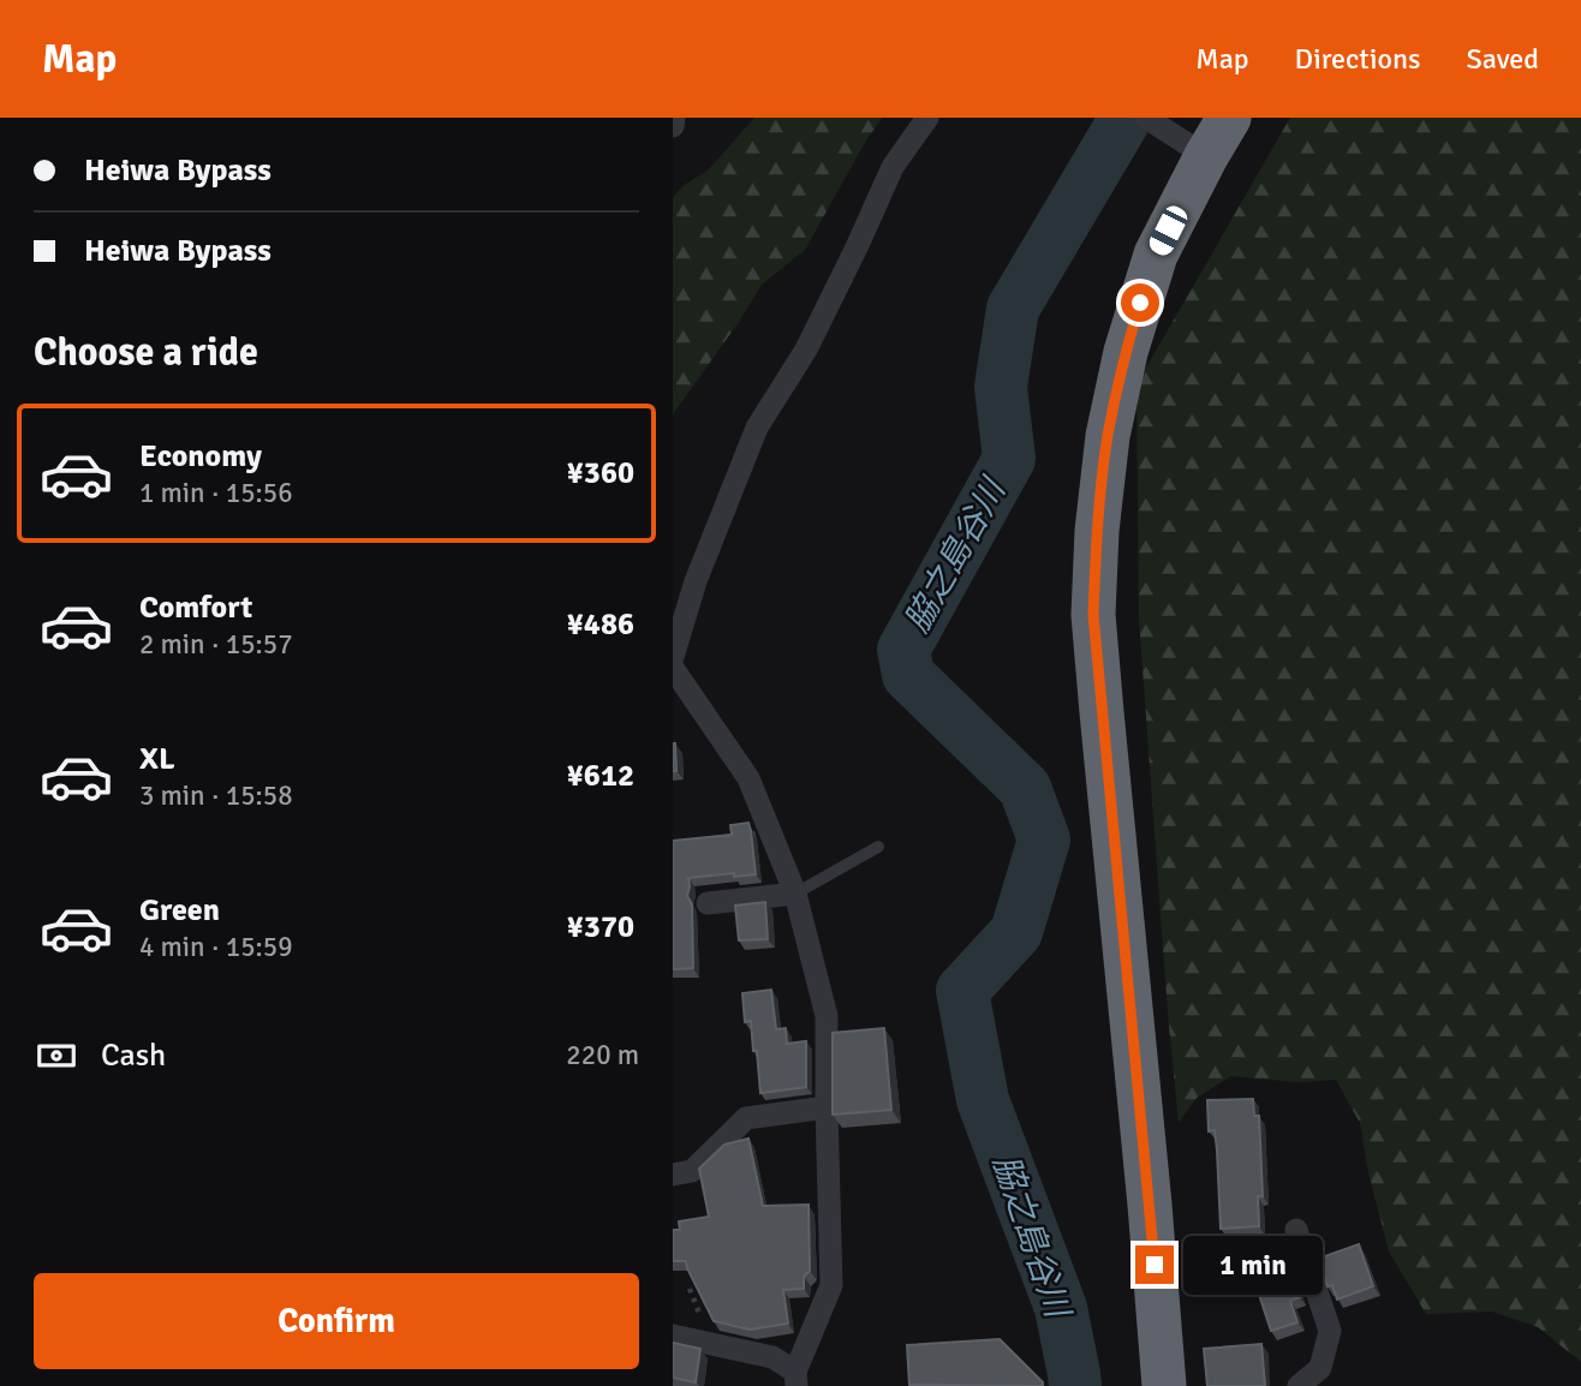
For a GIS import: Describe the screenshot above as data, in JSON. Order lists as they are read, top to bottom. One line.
{"water":["脇之島谷川"],"page":{"header":"Map","nav":["Map","Directions","Saved"],"banner":["Heiwa Bypass","Heiwa Bypass"],"heading":"Choose a ride","list":[{"name":"Economy","note":"1 min · 15:56","value":"¥360"},{"name":"Comfort","note":"2 min · 15:57","value":"¥486"},{"name":"XL","note":"3 min · 15:58","value":"¥612"},{"name":"Green","note":"4 min · 15:59","value":"¥370"}],"pay":["Cash","220 m"],"bubble":"1 min","buttons":"Confirm"}}
